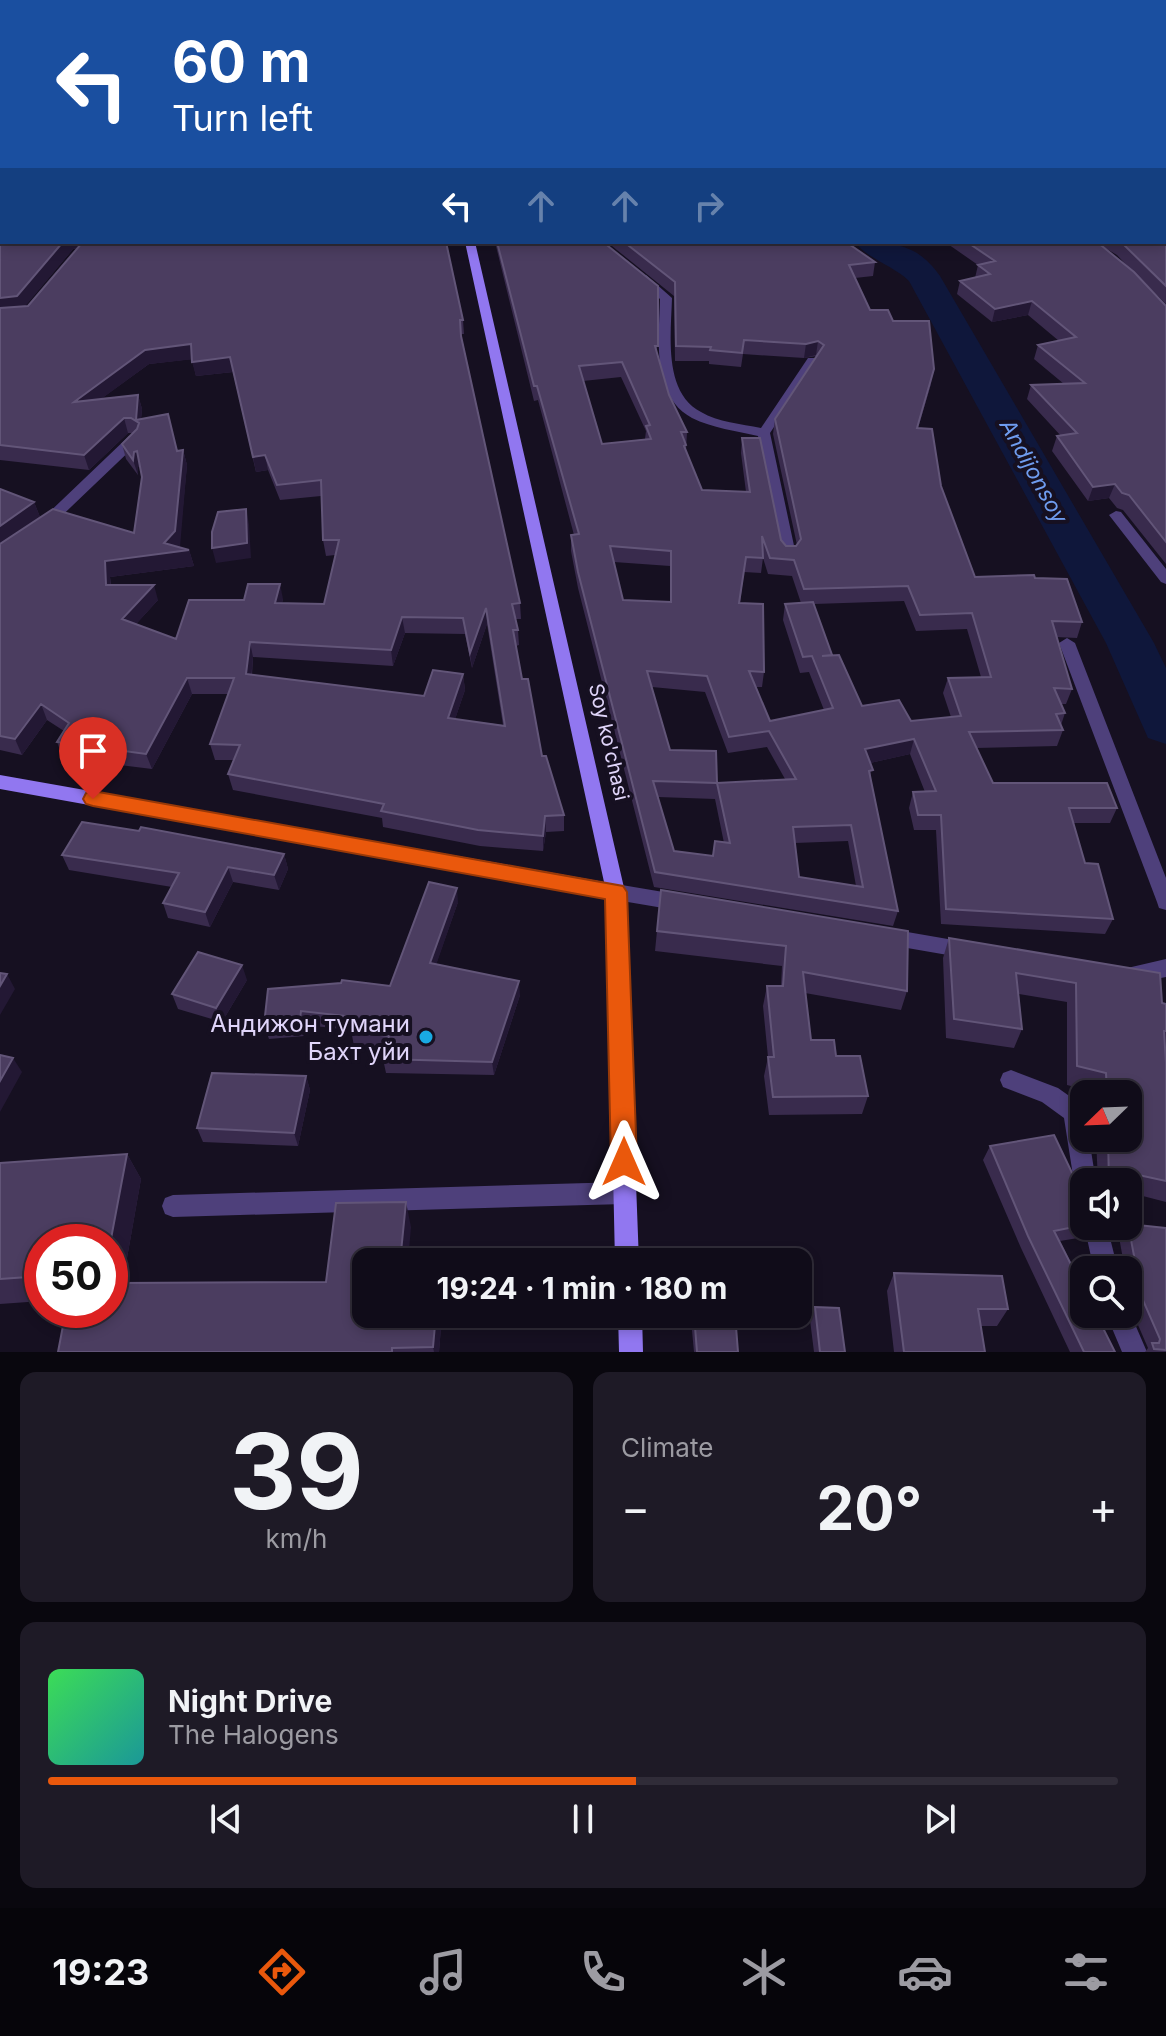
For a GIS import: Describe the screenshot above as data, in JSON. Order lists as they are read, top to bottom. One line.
{"streets":{"main road":["Soy ko'chasi"]},"water":["Andijonsoy"],"places":["Андижон тумани Бахт уйи"],"north":"bottom left","page":{"turn":["60 m","Turn left"],"limit":"50","trip":"19:24 · 1 min · 180 m","tile":[["39","km/h"],"Climate"],"heat":["−","20°","+"],"song":["Night Drive","The Halogens"],"tabs":"19:23"}}
